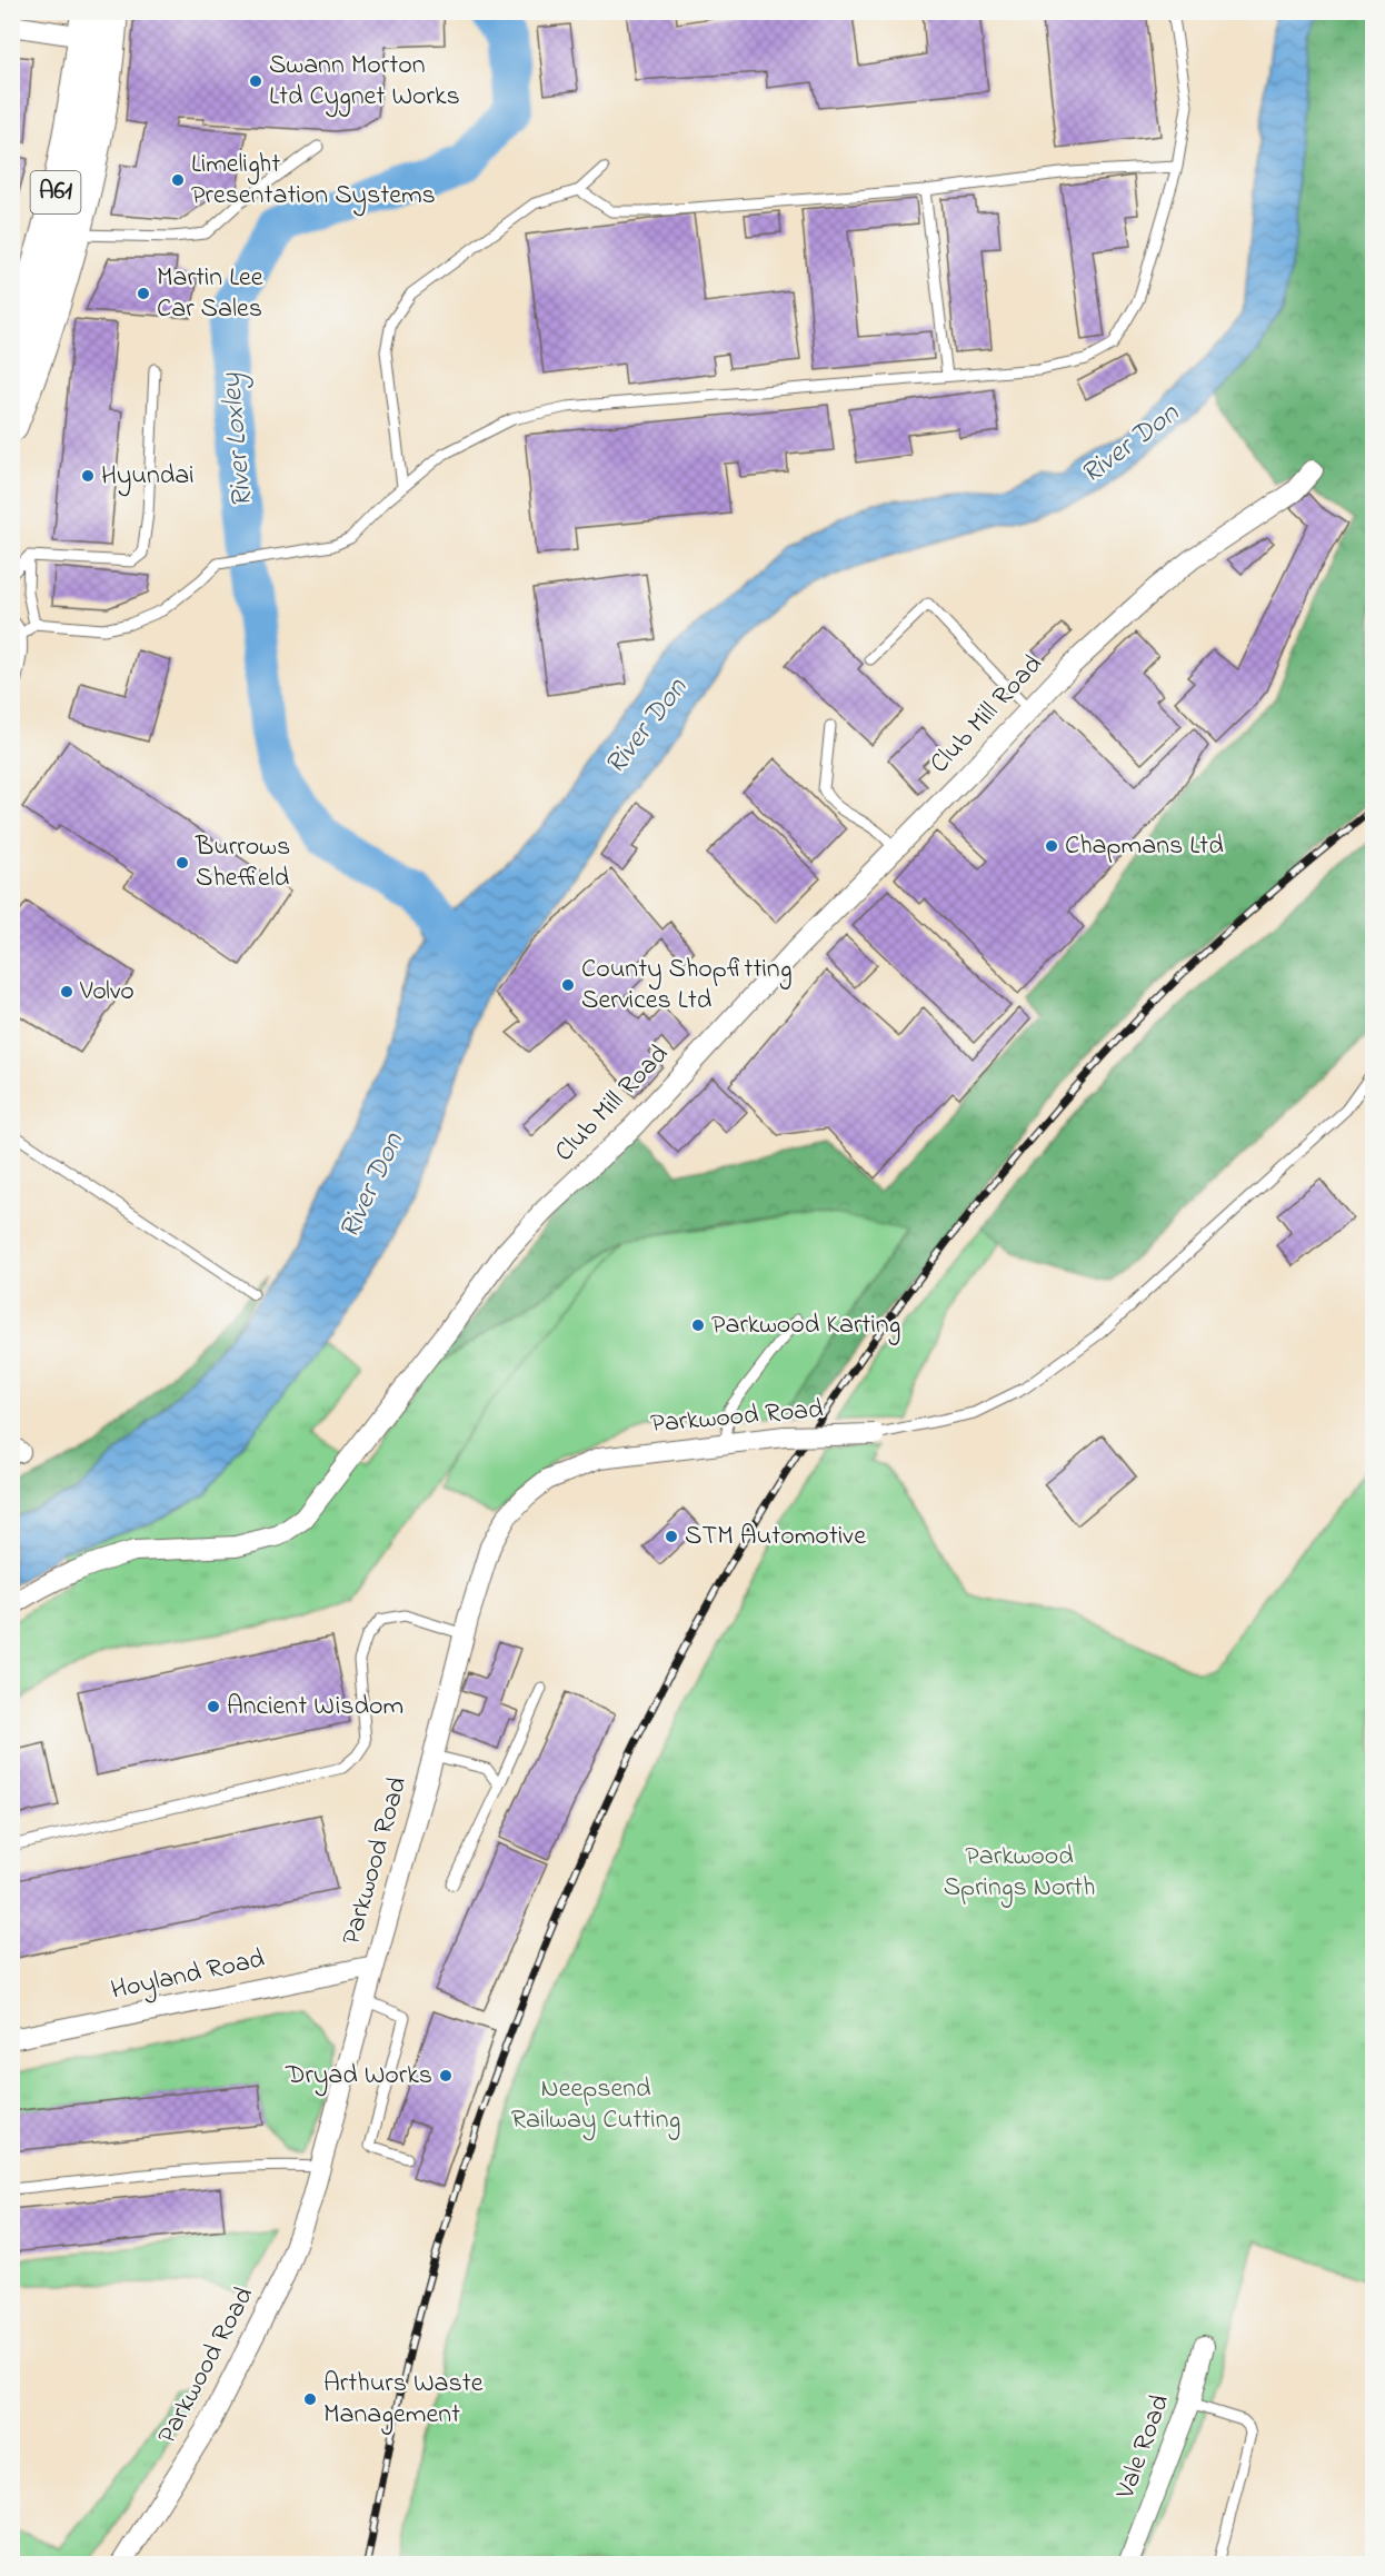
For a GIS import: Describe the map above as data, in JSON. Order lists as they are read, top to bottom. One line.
{"streets":{"highway":["A61"],"street":["Club Mill Road","Parkwood Road","Hoyland Road","Vale Road"]},"crossings":[["Parkwood Road","Hoyland Road"]],"water":["River Loxley","River Don"],"parks":["Parkwood Springs North","Neepsend Railway Cutting"],"places":["Swann Morton Ltd Cygnet Works","Limelight Presentation Systems","Martin Lee Car Sales","Hyundai","Chapmans Ltd","Burrows Sheffield","County Shopfitting Services Ltd","Volvo","Parkwood Karting","STM Automotive","Ancient Wisdom","Dryad Works","Arthurs Waste Management"]}
